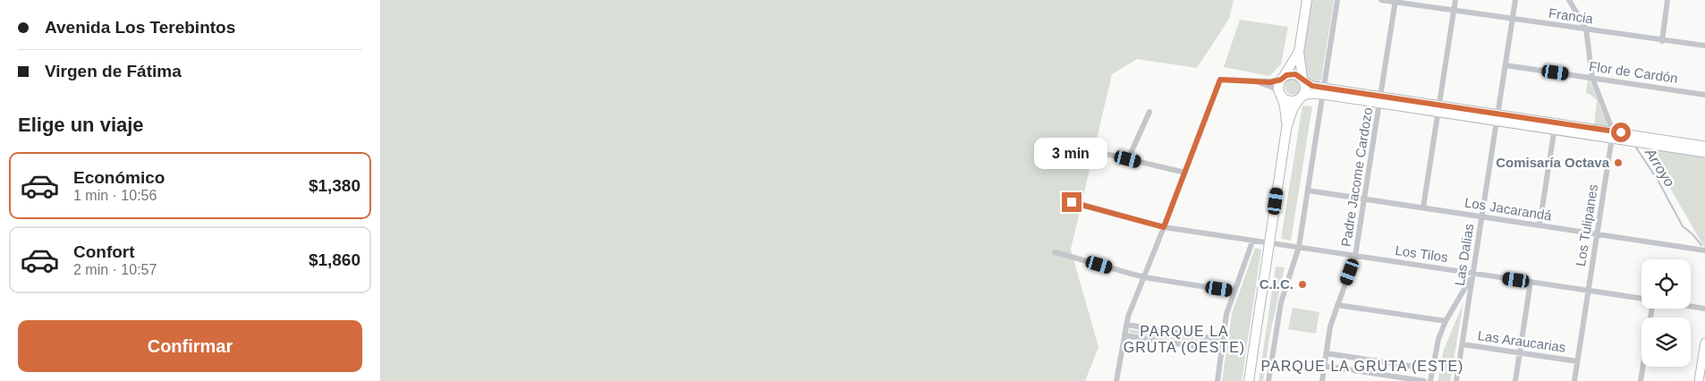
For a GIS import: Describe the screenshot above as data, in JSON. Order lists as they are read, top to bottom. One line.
{"streets":{"street":["Francia","Flor de Cardón","Padre Jacome Cardozo","Los Jacarandá","Los Tulipanes","Los Tilos","Las Dalias","Las Araucarias"]},"crossings":[["Francia","Padre Jacome Cardozo"],["Francia","Los Tulipanes"],["Francia","Las Dalias"],["Flor de Cardón","Los Tulipanes"],["Flor de Cardón","Las Dalias"],["Padre Jacome Cardozo","Los Jacarandá"],["Padre Jacome Cardozo","Los Tilos"],["Los Jacarandá","Los Tulipanes"],["Los Jacarandá","Las Dalias"],["Los Tulipanes","Los Tilos"],["Los Tulipanes","Las Araucarias"],["Los Tilos","Las Dalias"],["Las Dalias","Las Araucarias"]],"districts":["PARQUE LA GRUTA (OESTE)","PARQUE LA GRUTA (ESTE)"],"water":["Arroyo"],"places":["Comisaría Octava","C.I.C."],"page":{"banner":["Avenida Los Terebintos","Virgen de Fátima"],"heading":"Elige un viaje","bubble":"3 min","list":[{"name":"Económico","note":"1 min · 10:56","value":"$1,380"},{"name":"Confort","note":"2 min · 10:57","value":"$1,860"}],"buttons":"Confirmar"}}
